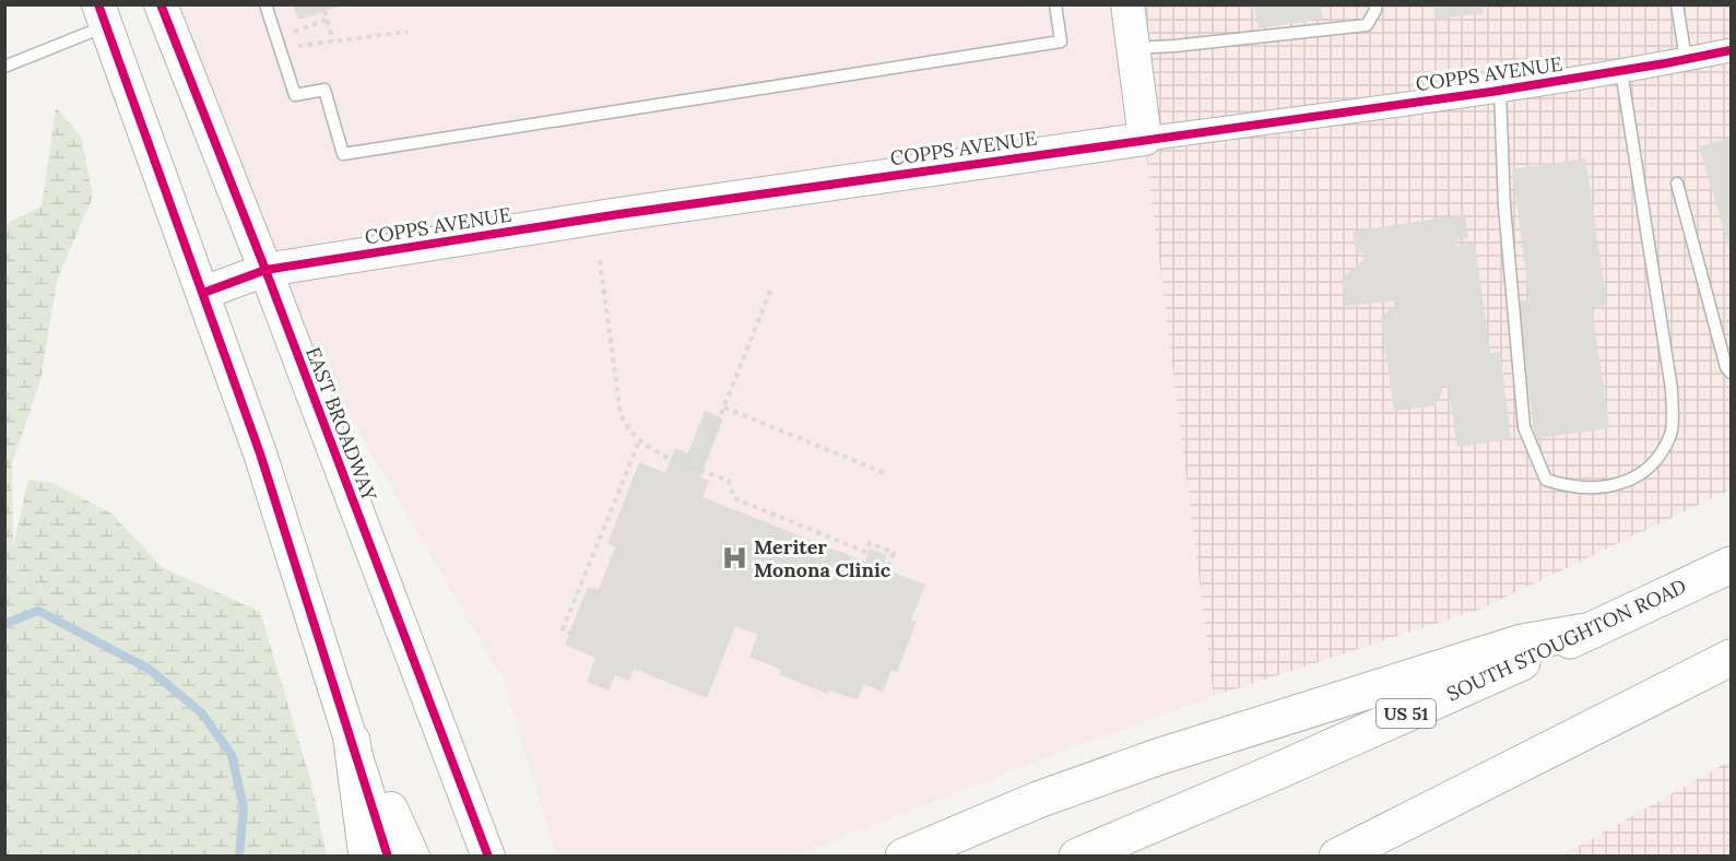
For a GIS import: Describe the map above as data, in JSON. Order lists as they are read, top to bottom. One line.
{"streets":{"main road":["SOUTH STOUGHTON ROAD","US 51"],"street":["COPPS AVENUE","EAST BROADWAY"]},"crossings":[["COPPS AVENUE","EAST BROADWAY"]],"places":{"hospital":["Meriter Monona Clinic"]}}
